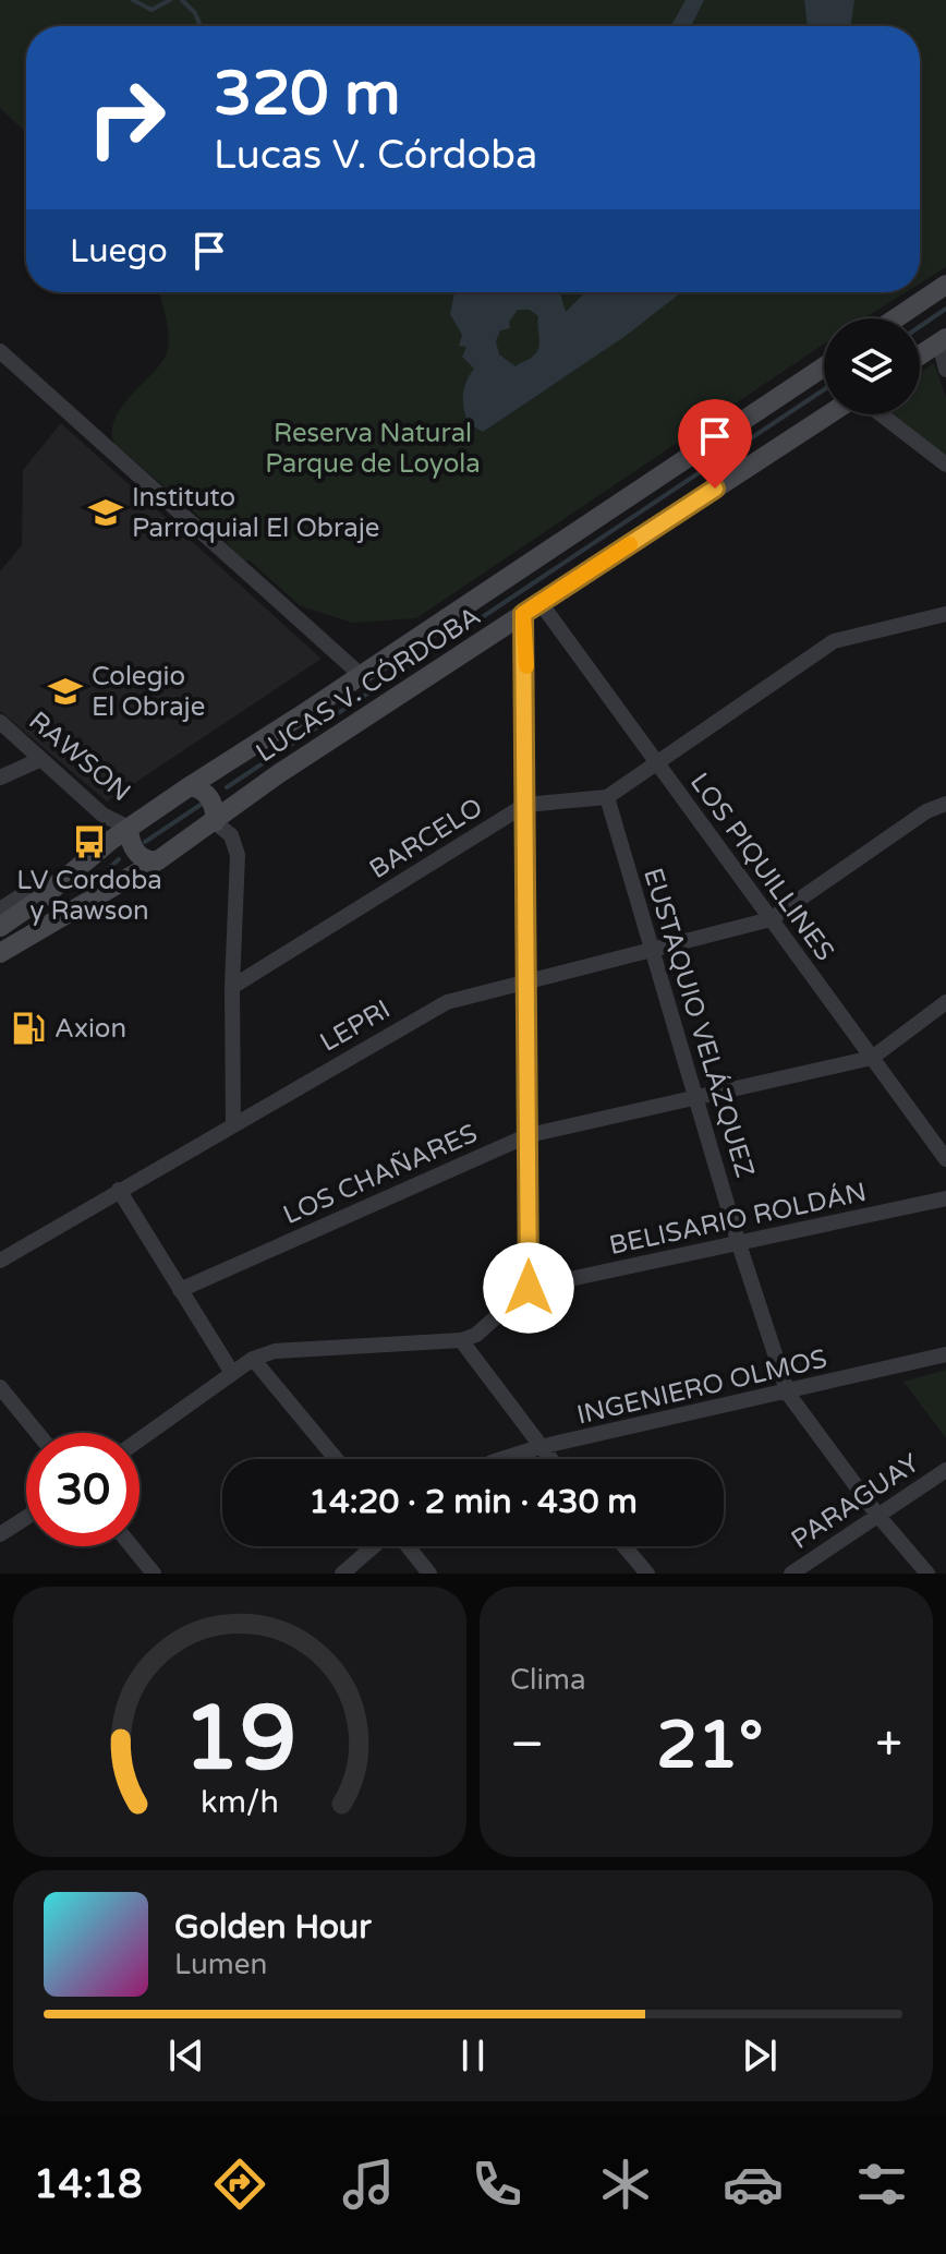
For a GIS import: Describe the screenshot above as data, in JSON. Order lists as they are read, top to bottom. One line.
{"streets":{"main road":["LUCAS V. CÓRDOBA"],"street":["RAWSON","BARCELO","LOS PIQUILLINES","EUSTAQUIO VELÁZQUEZ","LEPRI","LOS CHAÑARES","BELISARIO ROLDÁN","INGENIERO OLMOS","PARAGUAY"]},"crossings":[["LUCAS V. CÓRDOBA","RAWSON"],["LUCAS V. CÓRDOBA","LOS PIQUILLINES"],["BARCELO","LOS PIQUILLINES"],["BARCELO","EUSTAQUIO VELÁZQUEZ"],["LOS PIQUILLINES","LEPRI"],["LOS PIQUILLINES","LOS CHAÑARES"],["EUSTAQUIO VELÁZQUEZ","LEPRI"],["EUSTAQUIO VELÁZQUEZ","LOS CHAÑARES"],["EUSTAQUIO VELÁZQUEZ","BELISARIO ROLDÁN"],["EUSTAQUIO VELÁZQUEZ","INGENIERO OLMOS"],["EUSTAQUIO VELÁZQUEZ","PARAGUAY"]],"parks":["Reserva Natural Parque de Loyola"],"places":{"school or university":["Instituto Parroquial El Obraje","Colegio El Obraje"],"bus stop":["LV Cordoba y Rawson"],"fuel station":["Axion"]},"page":{"turn":["320 m","Lucas V. Córdoba"],"then":"Luego","limit":"30","trip":"14:20 · 2 min · 430 m","tile":"Clima","heat":["−","21°","+"],"song":["Golden Hour","Lumen"],"tabs":"14:18","gauge":["19","km/h"]}}
